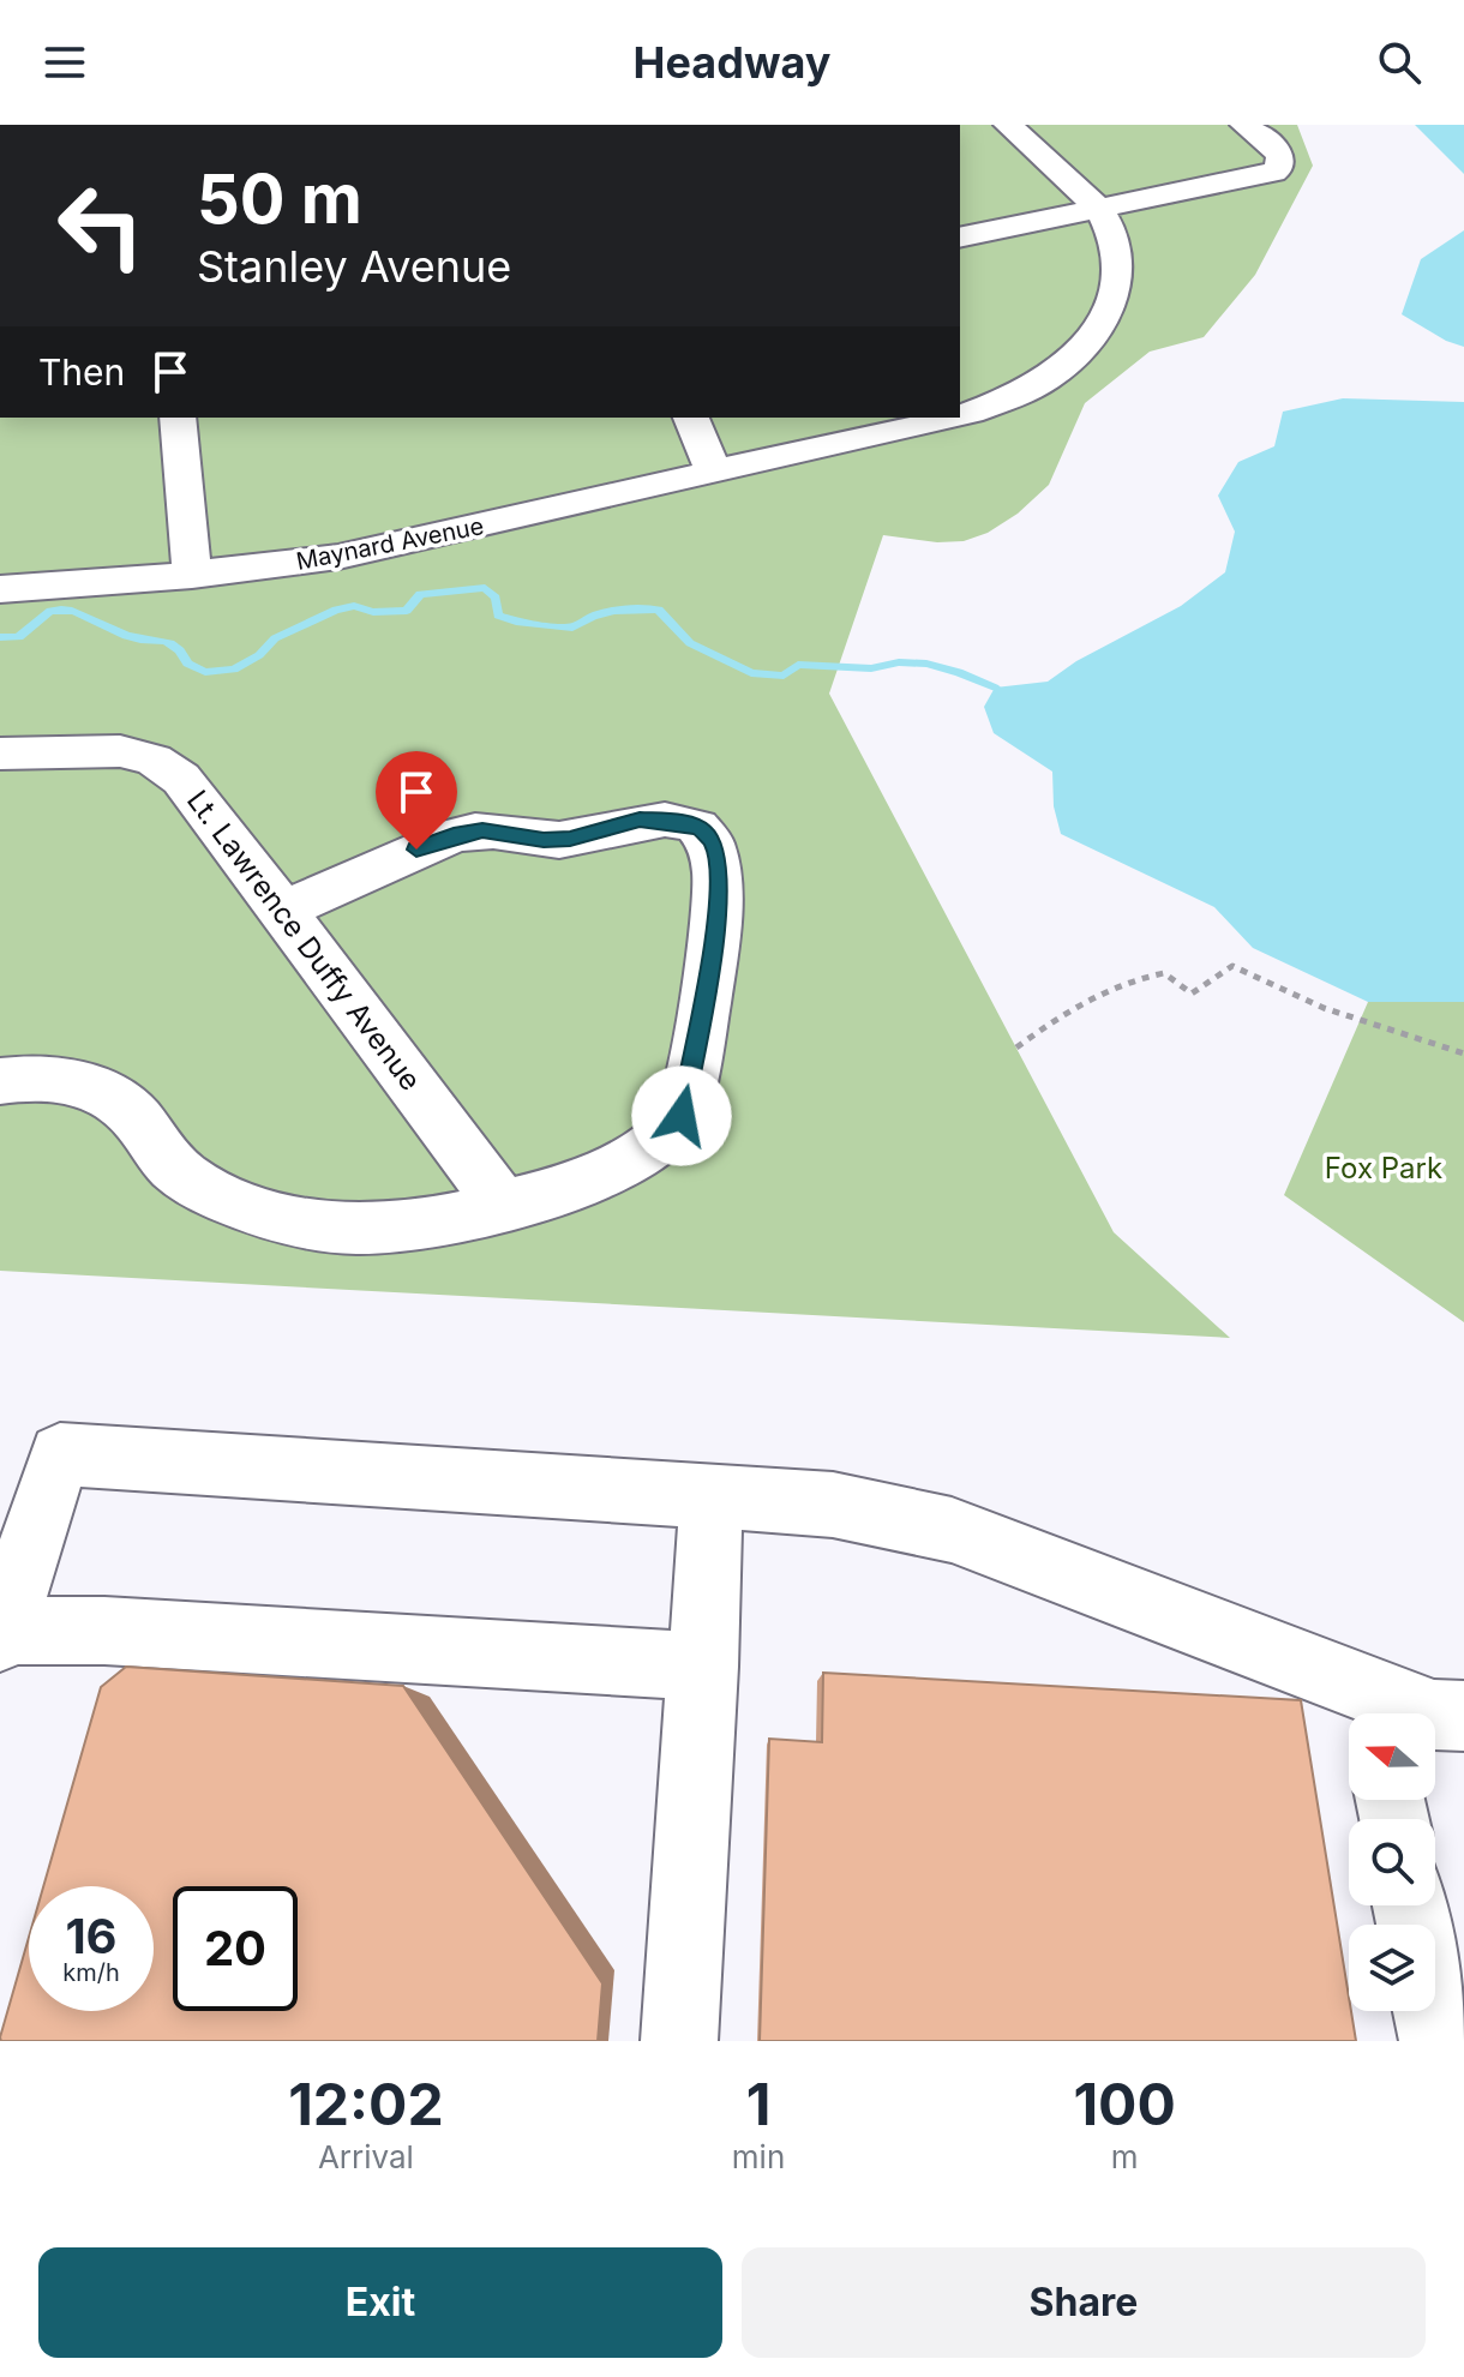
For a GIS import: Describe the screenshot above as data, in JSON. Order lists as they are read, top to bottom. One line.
{"streets":{"lane":["Maynard Avenue","Lt. Lawrence Duffy Avenue"]},"parks":["Fox Park"],"north":"left","page":{"header":"Headway","turn":["50 m","Stanley Avenue"],"then":"Then","speed":"16 km/h","limit":"20","eta":["12:02","Arrival","1","min","100","m"],"buttons":["Exit","Share"]}}
